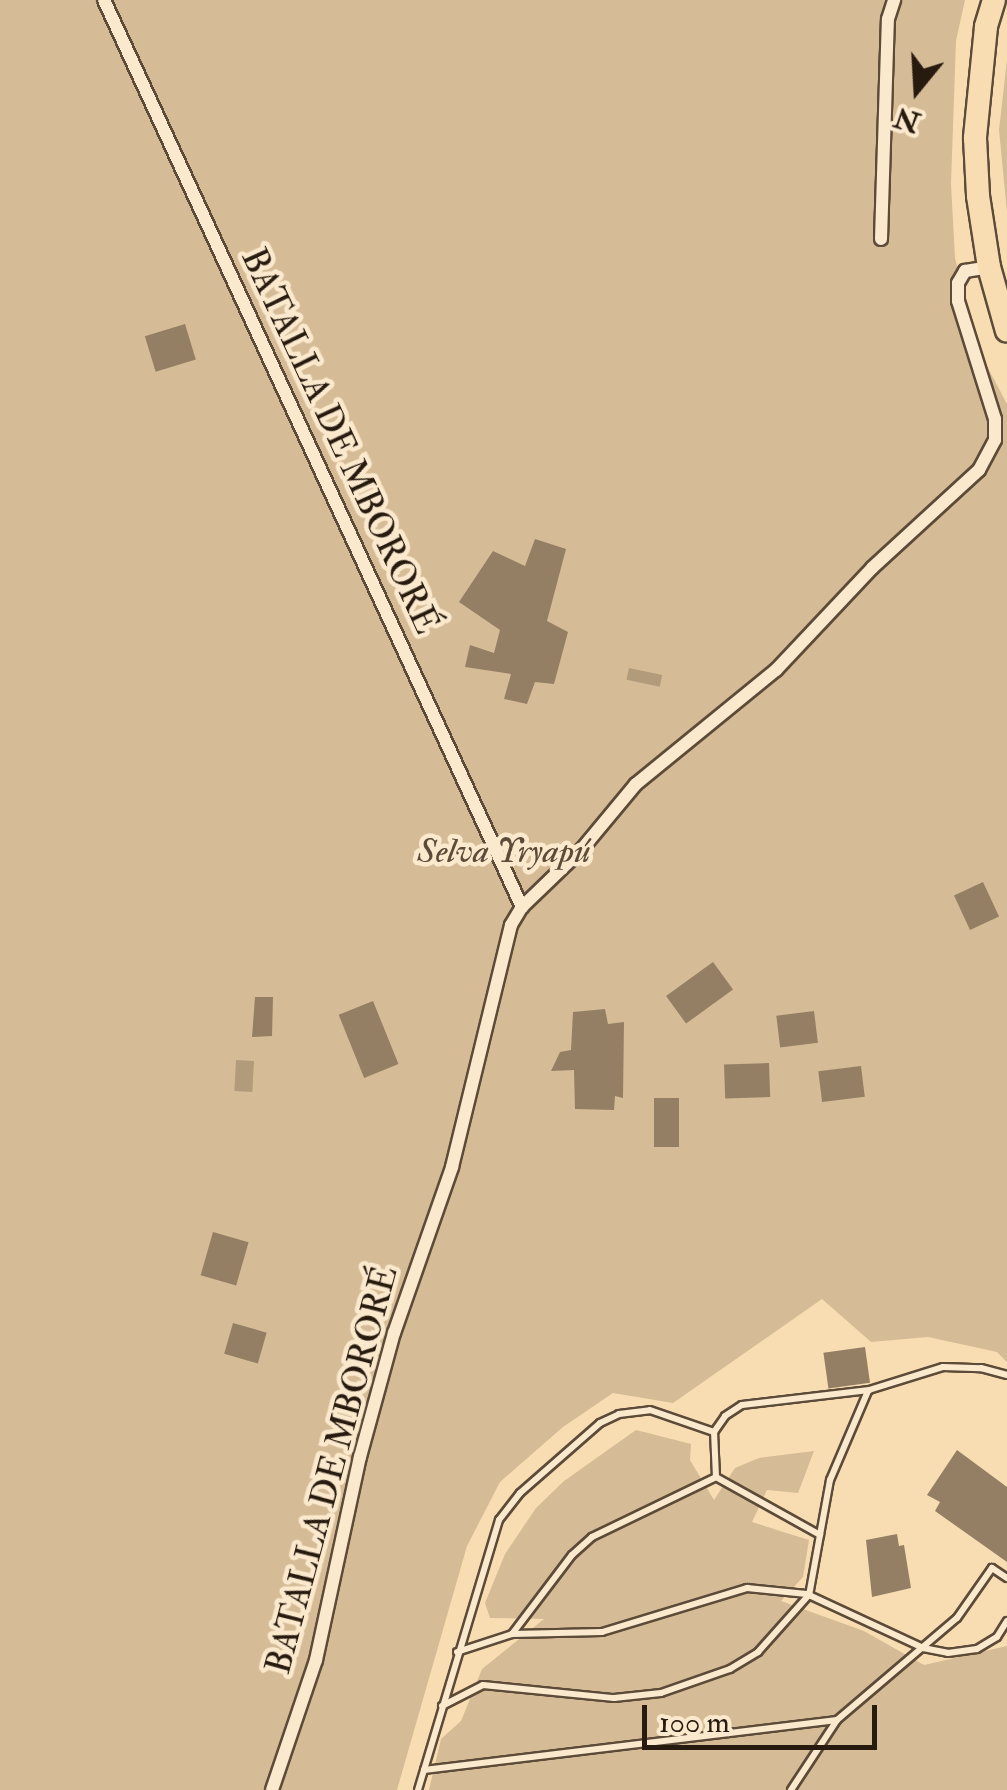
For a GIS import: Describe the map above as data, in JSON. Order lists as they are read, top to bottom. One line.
{"streets":{"street":["BATALLA DE MBORORÉ"]},"parks":["Selva Yryapú"],"scale_bar":"100 m","north":"bottom"}
